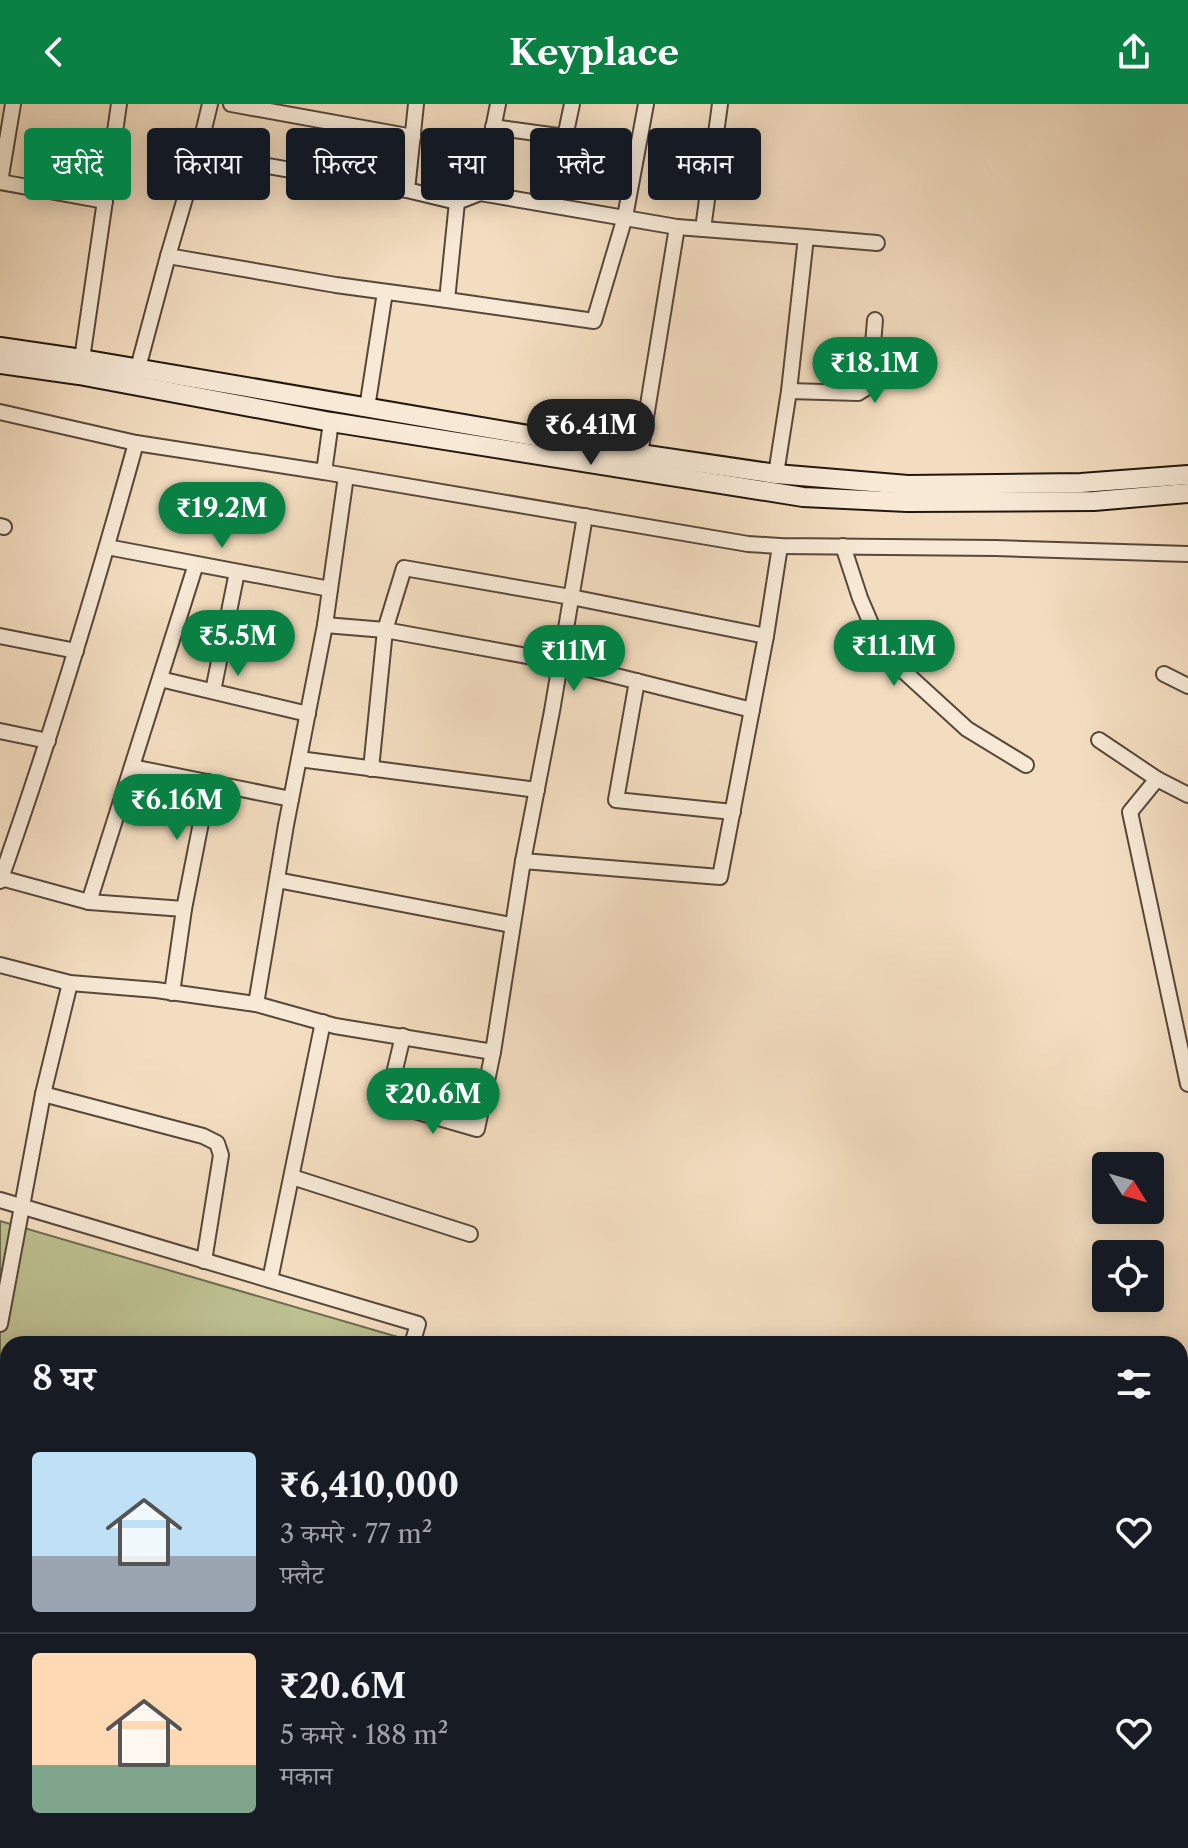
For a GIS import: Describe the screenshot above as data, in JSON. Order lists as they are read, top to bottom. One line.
{"north":"bottom right","page":{"header":"Keyplace","chip":["खरीदें","किराया","फ़िल्टर","नया","फ़्लैट","मकान"],"price":["₹18.1M","₹6.41M","₹19.2M","₹5.5M","₹11.1M","₹11M","₹6.16M","₹20.6M"],"heading":"8 घर","list":[{"name":"₹6,410,000","note":"3 कमरे · 77 m² · फ़्लैट"},{"name":"₹20.6M","note":"5 कमरे · 188 m² · मकान"}]}}
